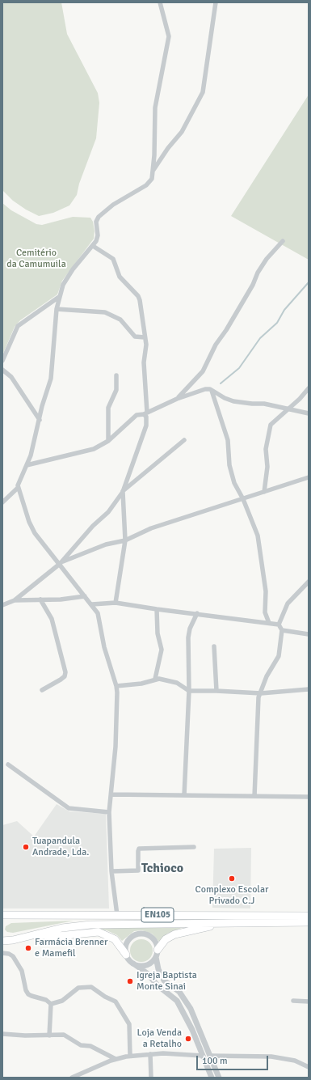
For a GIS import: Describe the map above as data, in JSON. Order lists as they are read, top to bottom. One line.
{"streets":{"main road":["EN105"]},"districts":["Tchioco"],"parks":["Cemitério da Camumuila"],"places":["Tuapandula Andrade, Lda.","Complexo Escolar Privado C.J","Farmácia Brenner e Mamefil","Igreja Baptista Monte Sinai","Loja Venda a Retalho"],"scale_bar":"100 m"}
